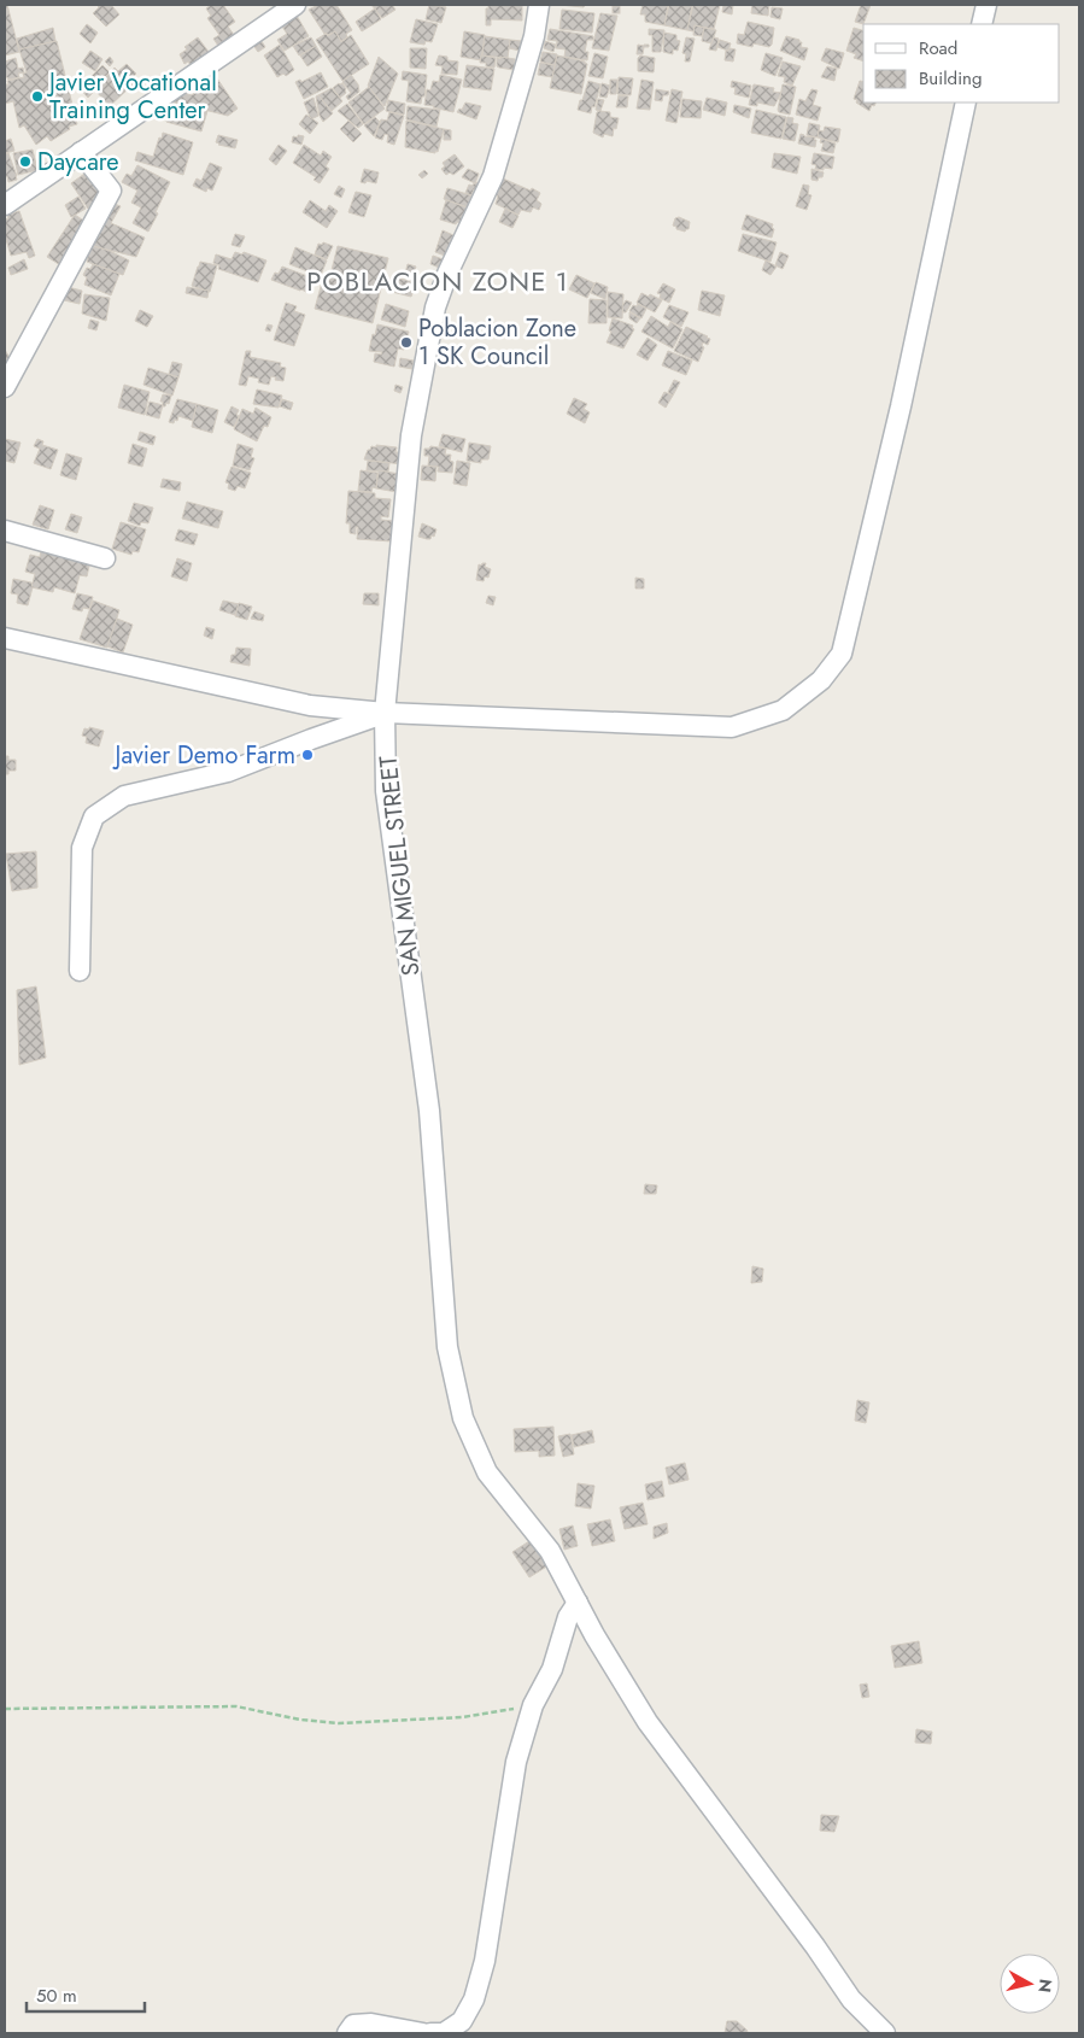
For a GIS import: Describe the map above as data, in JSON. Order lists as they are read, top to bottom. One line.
{"streets":{"street":["SAN MIGUEL STREET"]},"districts":["POBLACION ZONE 1"],"places":["Javier Vocational Training Center","Daycare","Poblacion Zone 1 SK Council","Javier Demo Farm"],"legend":["Road","Building"],"scale_bar":"50 m","north":"right"}
